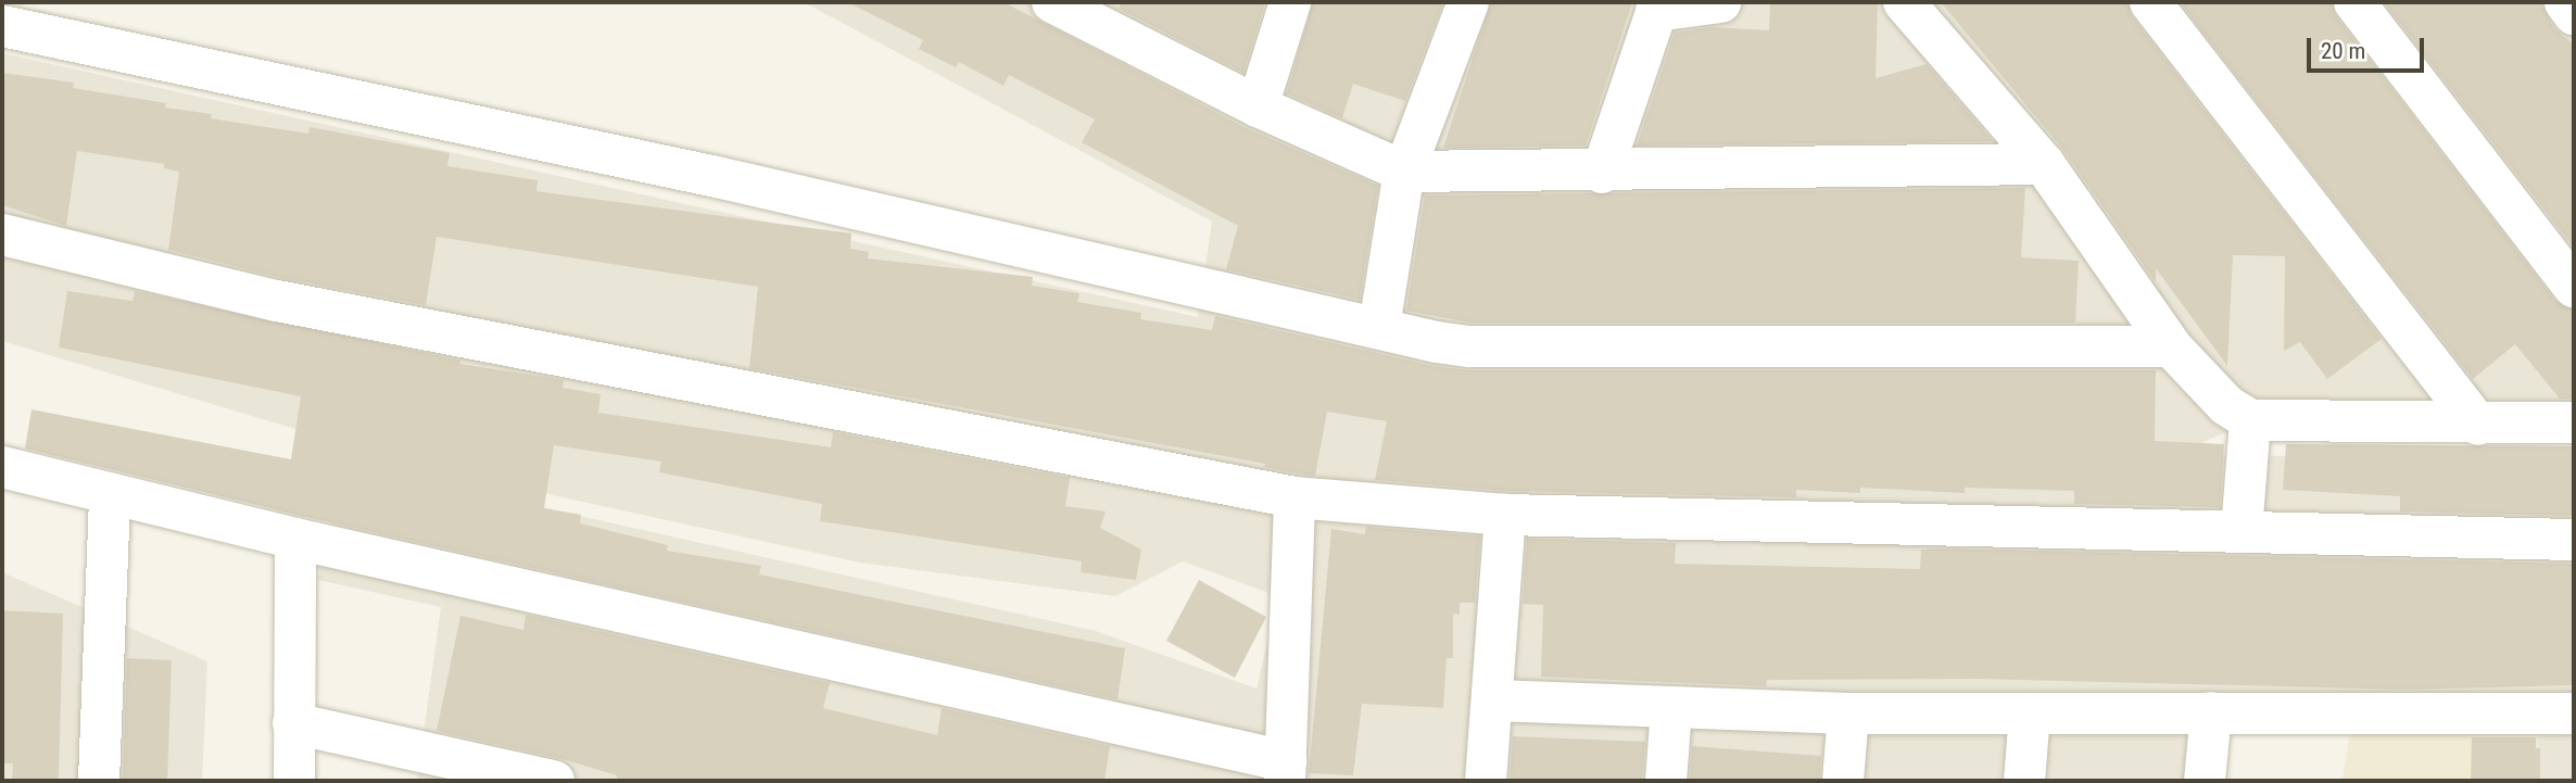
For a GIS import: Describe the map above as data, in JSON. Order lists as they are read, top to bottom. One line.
{"scale_bar":"20 m"}
